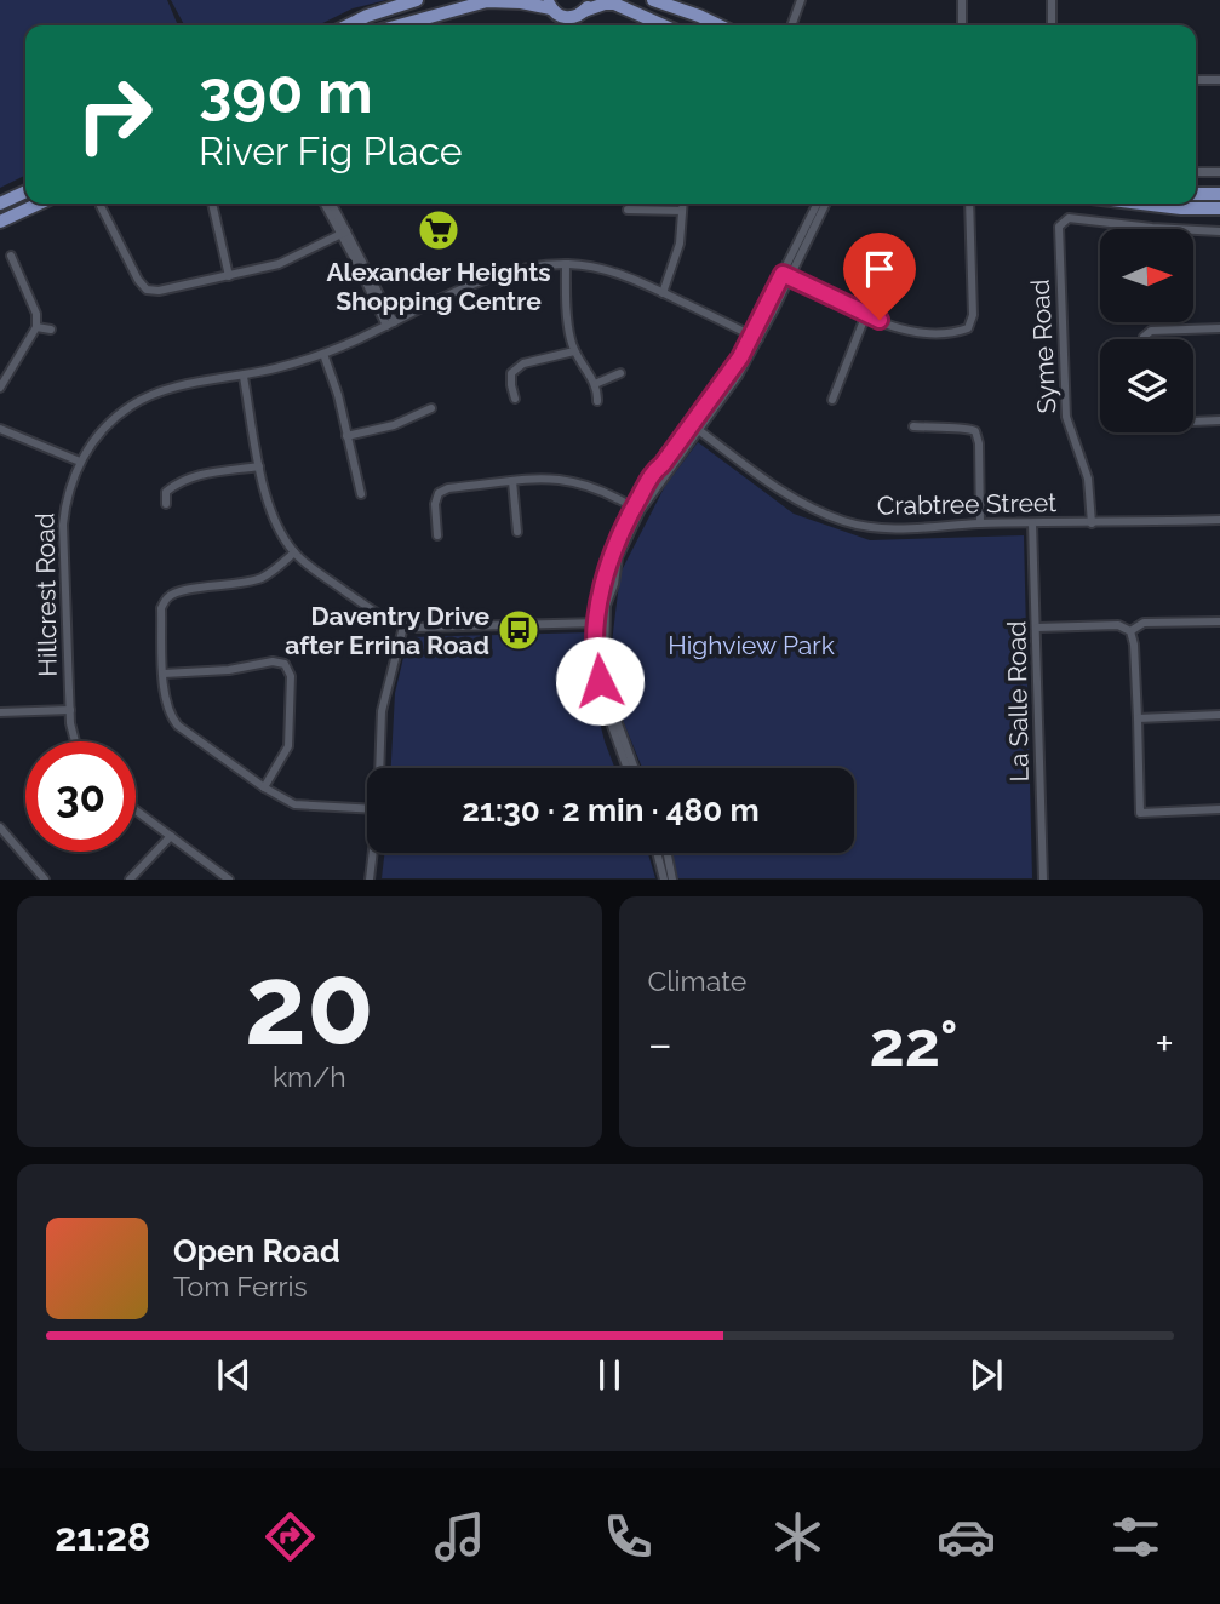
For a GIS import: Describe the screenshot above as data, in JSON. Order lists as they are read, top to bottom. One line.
{"streets":{"street":["Syme Road","Crabtree Street","Hillcrest Road","La Salle Road"]},"crossings":[["Syme Road","Crabtree Street"],["Crabtree Street","La Salle Road"]],"parks":["Highview Park"],"places":{"supermarket":["Alexander Heights Shopping Centre"],"bus stop":["Daventry Drive after Errina Road"]},"north":"right","page":{"turn":["390 m","River Fig Place"],"limit":"30","trip":"21:30 · 2 min · 480 m","tile":[["20","km/h"],"Climate"],"heat":["−","22°","+"],"song":["Open Road","Tom Ferris"],"tabs":"21:28"}}
